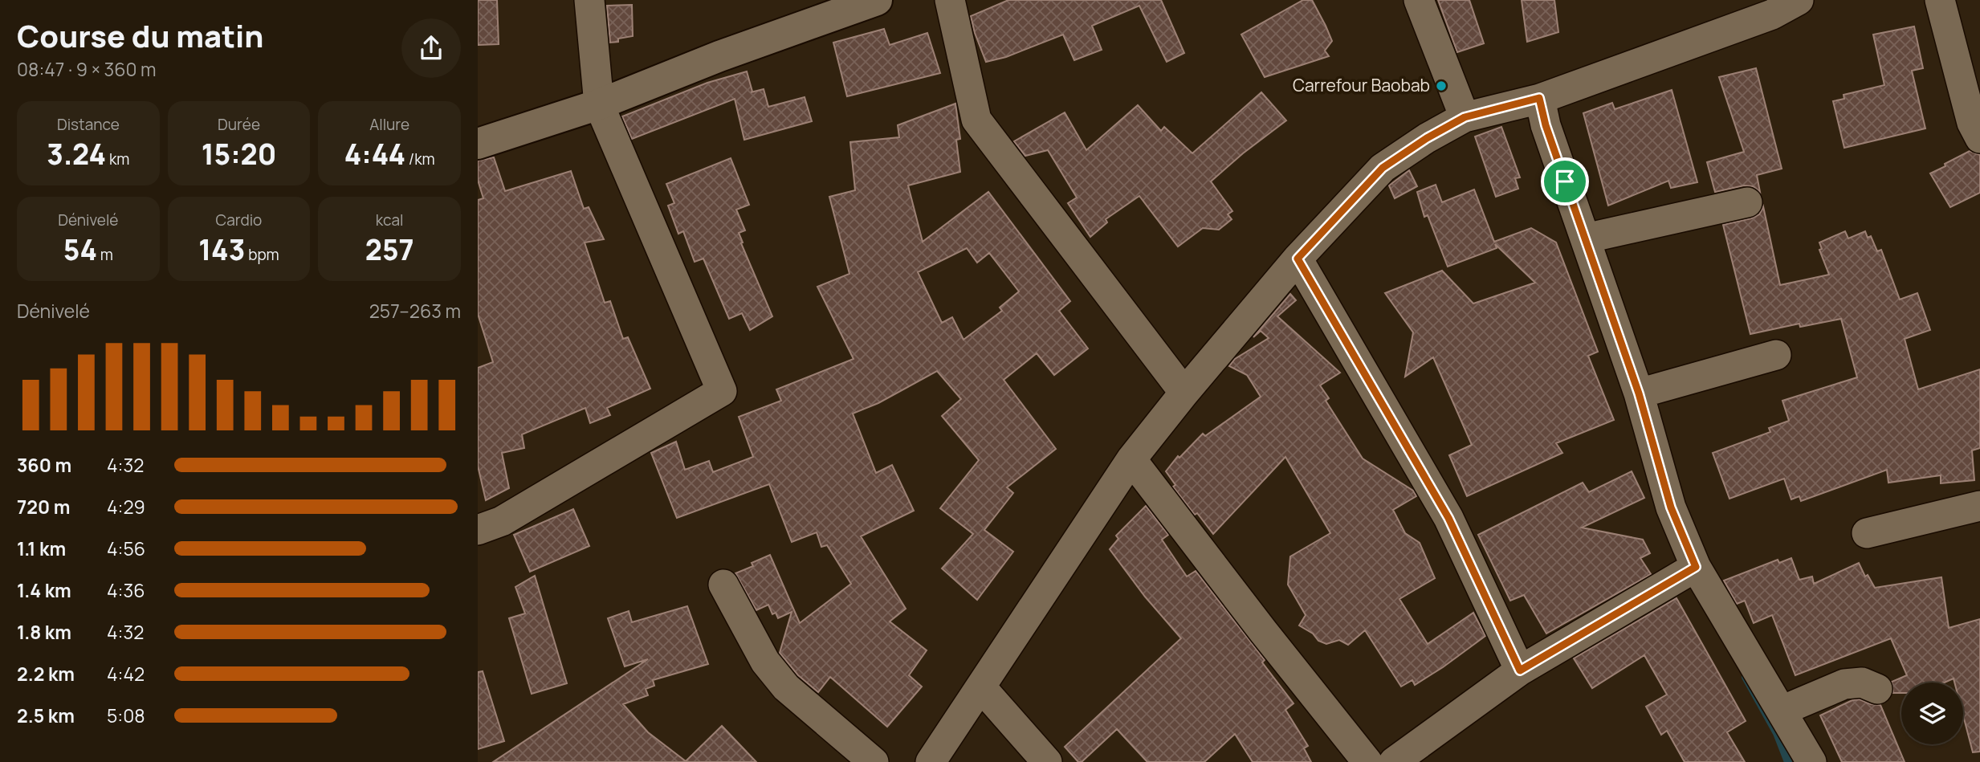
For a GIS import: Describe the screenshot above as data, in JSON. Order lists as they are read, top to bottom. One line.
{"places":["Carrefour Baobab"],"page":{"heading":["Course du matin","08:47 · 9 × 360 m"],"stats":[["Distance","3.24 km"],["Durée","15:20"],["Allure","4:44 /km"],["Dénivelé","54 m"],["Cardio","143 bpm"],["kcal","257"]],"chart":["Dénivelé","257–263 m"],"list":[{"name":"360 m","note":"4:32"},{"name":"720 m","note":"4:29"},{"name":"1.1 km","note":"4:56"},{"name":"1.4 km","note":"4:36"},{"name":"1.8 km","note":"4:32"},{"name":"2.2 km","note":"4:42"},{"name":"2.5 km","note":"5:08"}]}}
